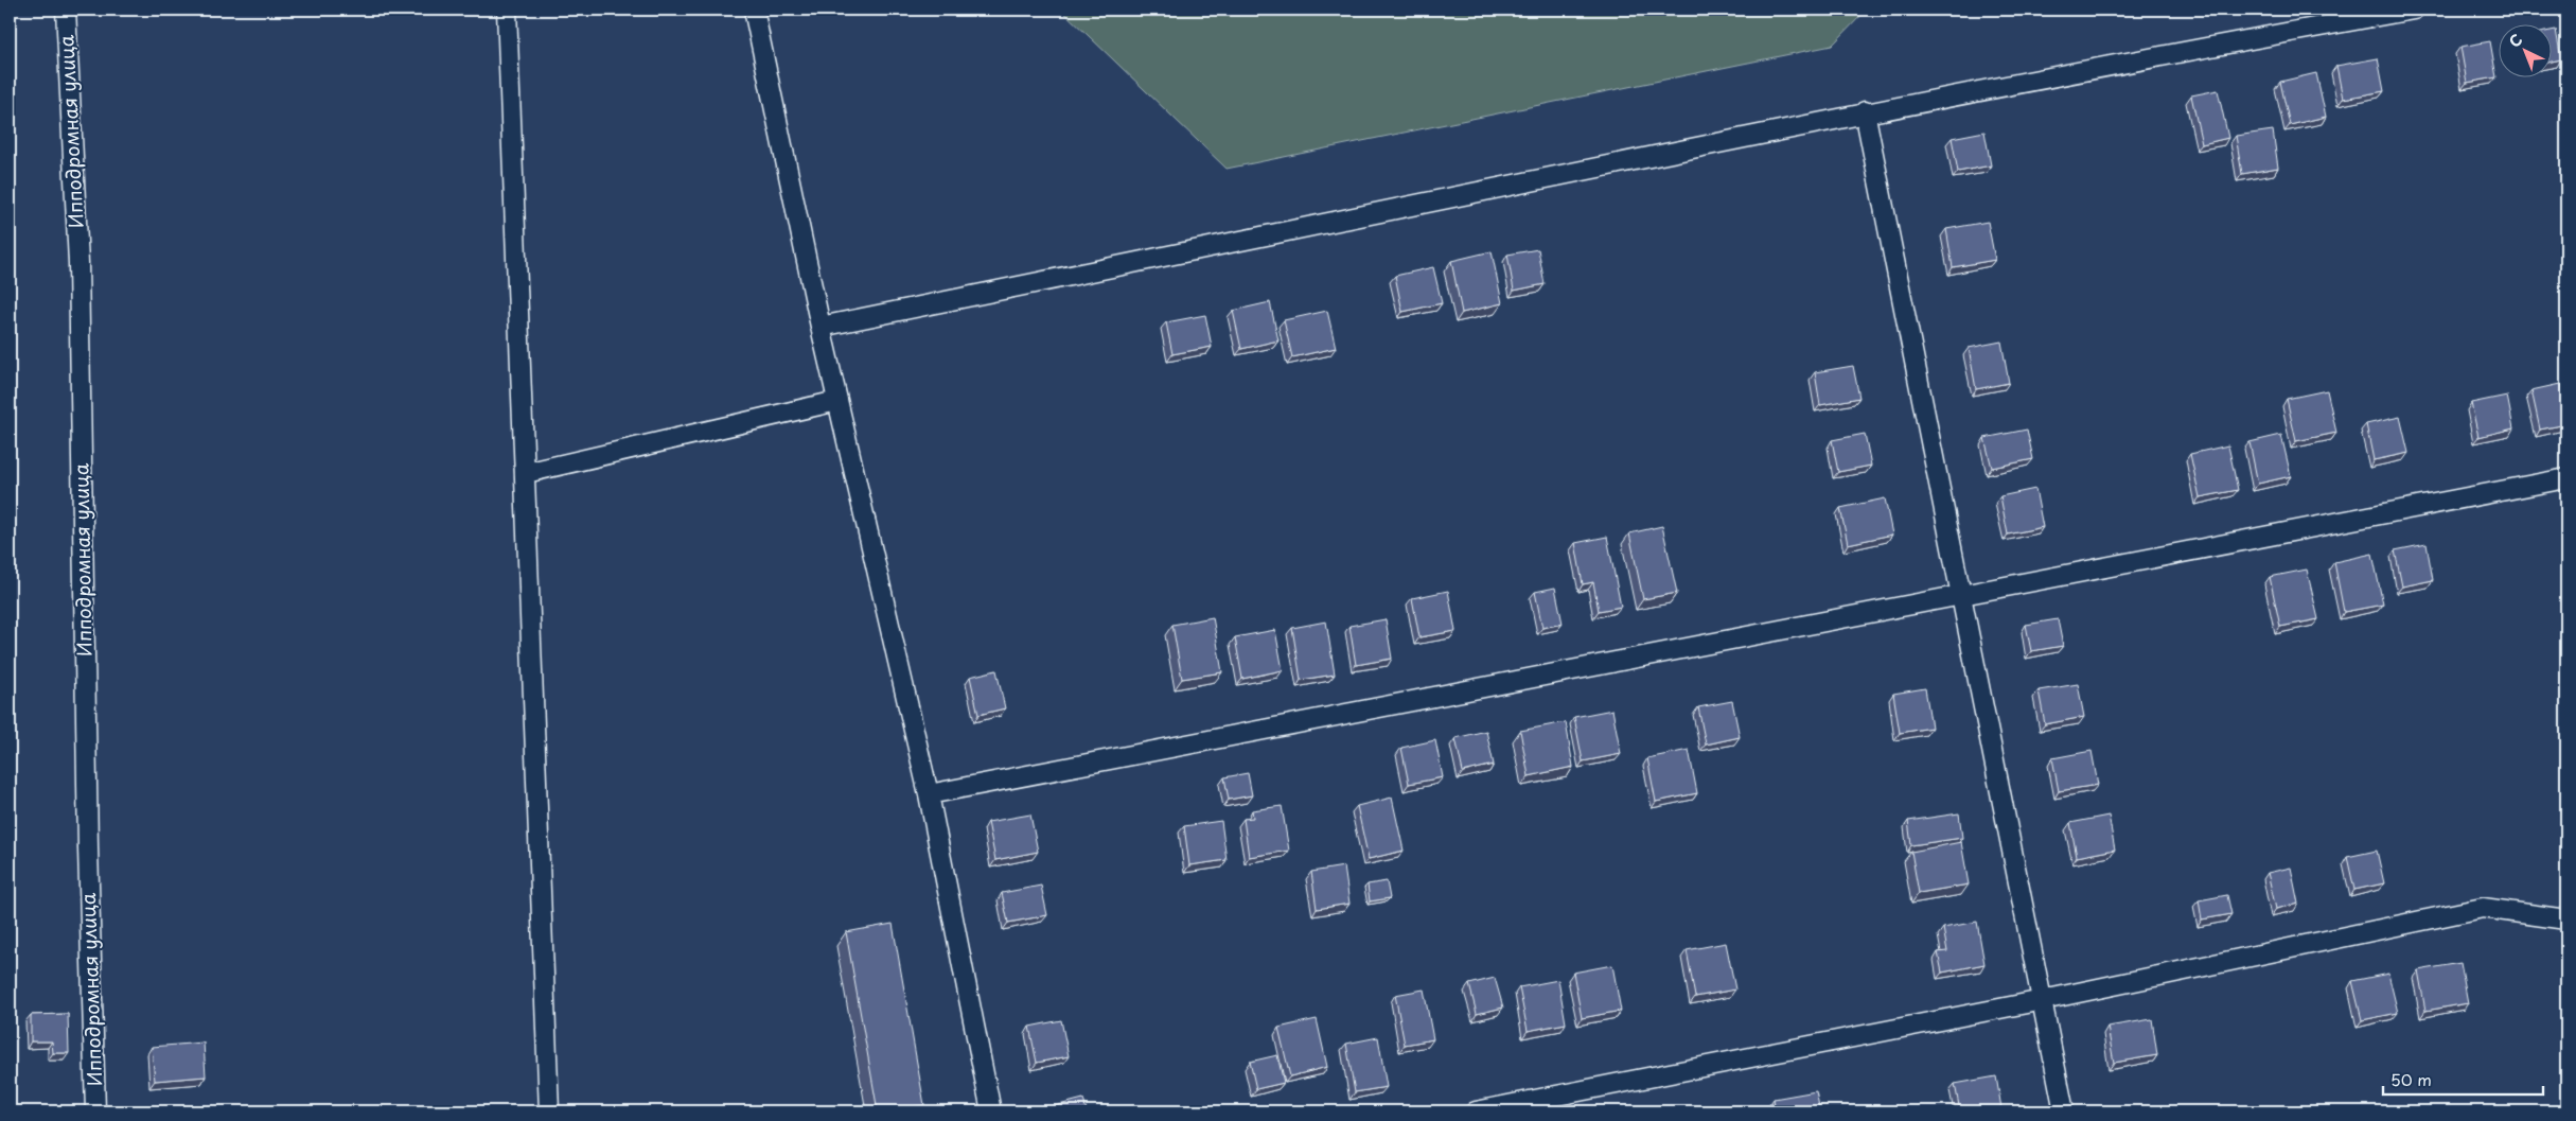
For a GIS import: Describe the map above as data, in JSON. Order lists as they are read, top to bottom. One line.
{"streets":{"street":["Ипподромная улица"]},"scale_bar":"50 m","north":"top left"}
